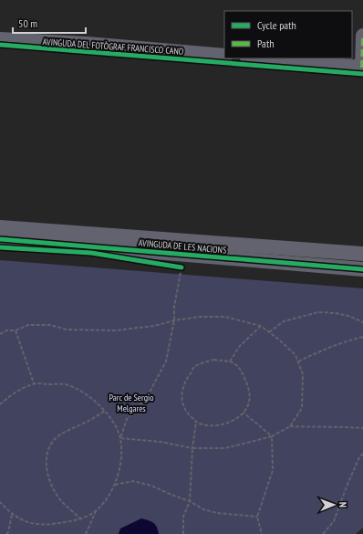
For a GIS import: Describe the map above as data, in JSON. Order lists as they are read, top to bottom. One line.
{"streets":{"street":["AVINGUDA DEL FOTÒGRAF FRANCISCO CANO","AVINGUDA DE LES NACIONS"]},"parks":["Parc de Sergio Melgares"],"legend":["Cycle path","Path"],"scale_bar":"50 m","north":"right"}
